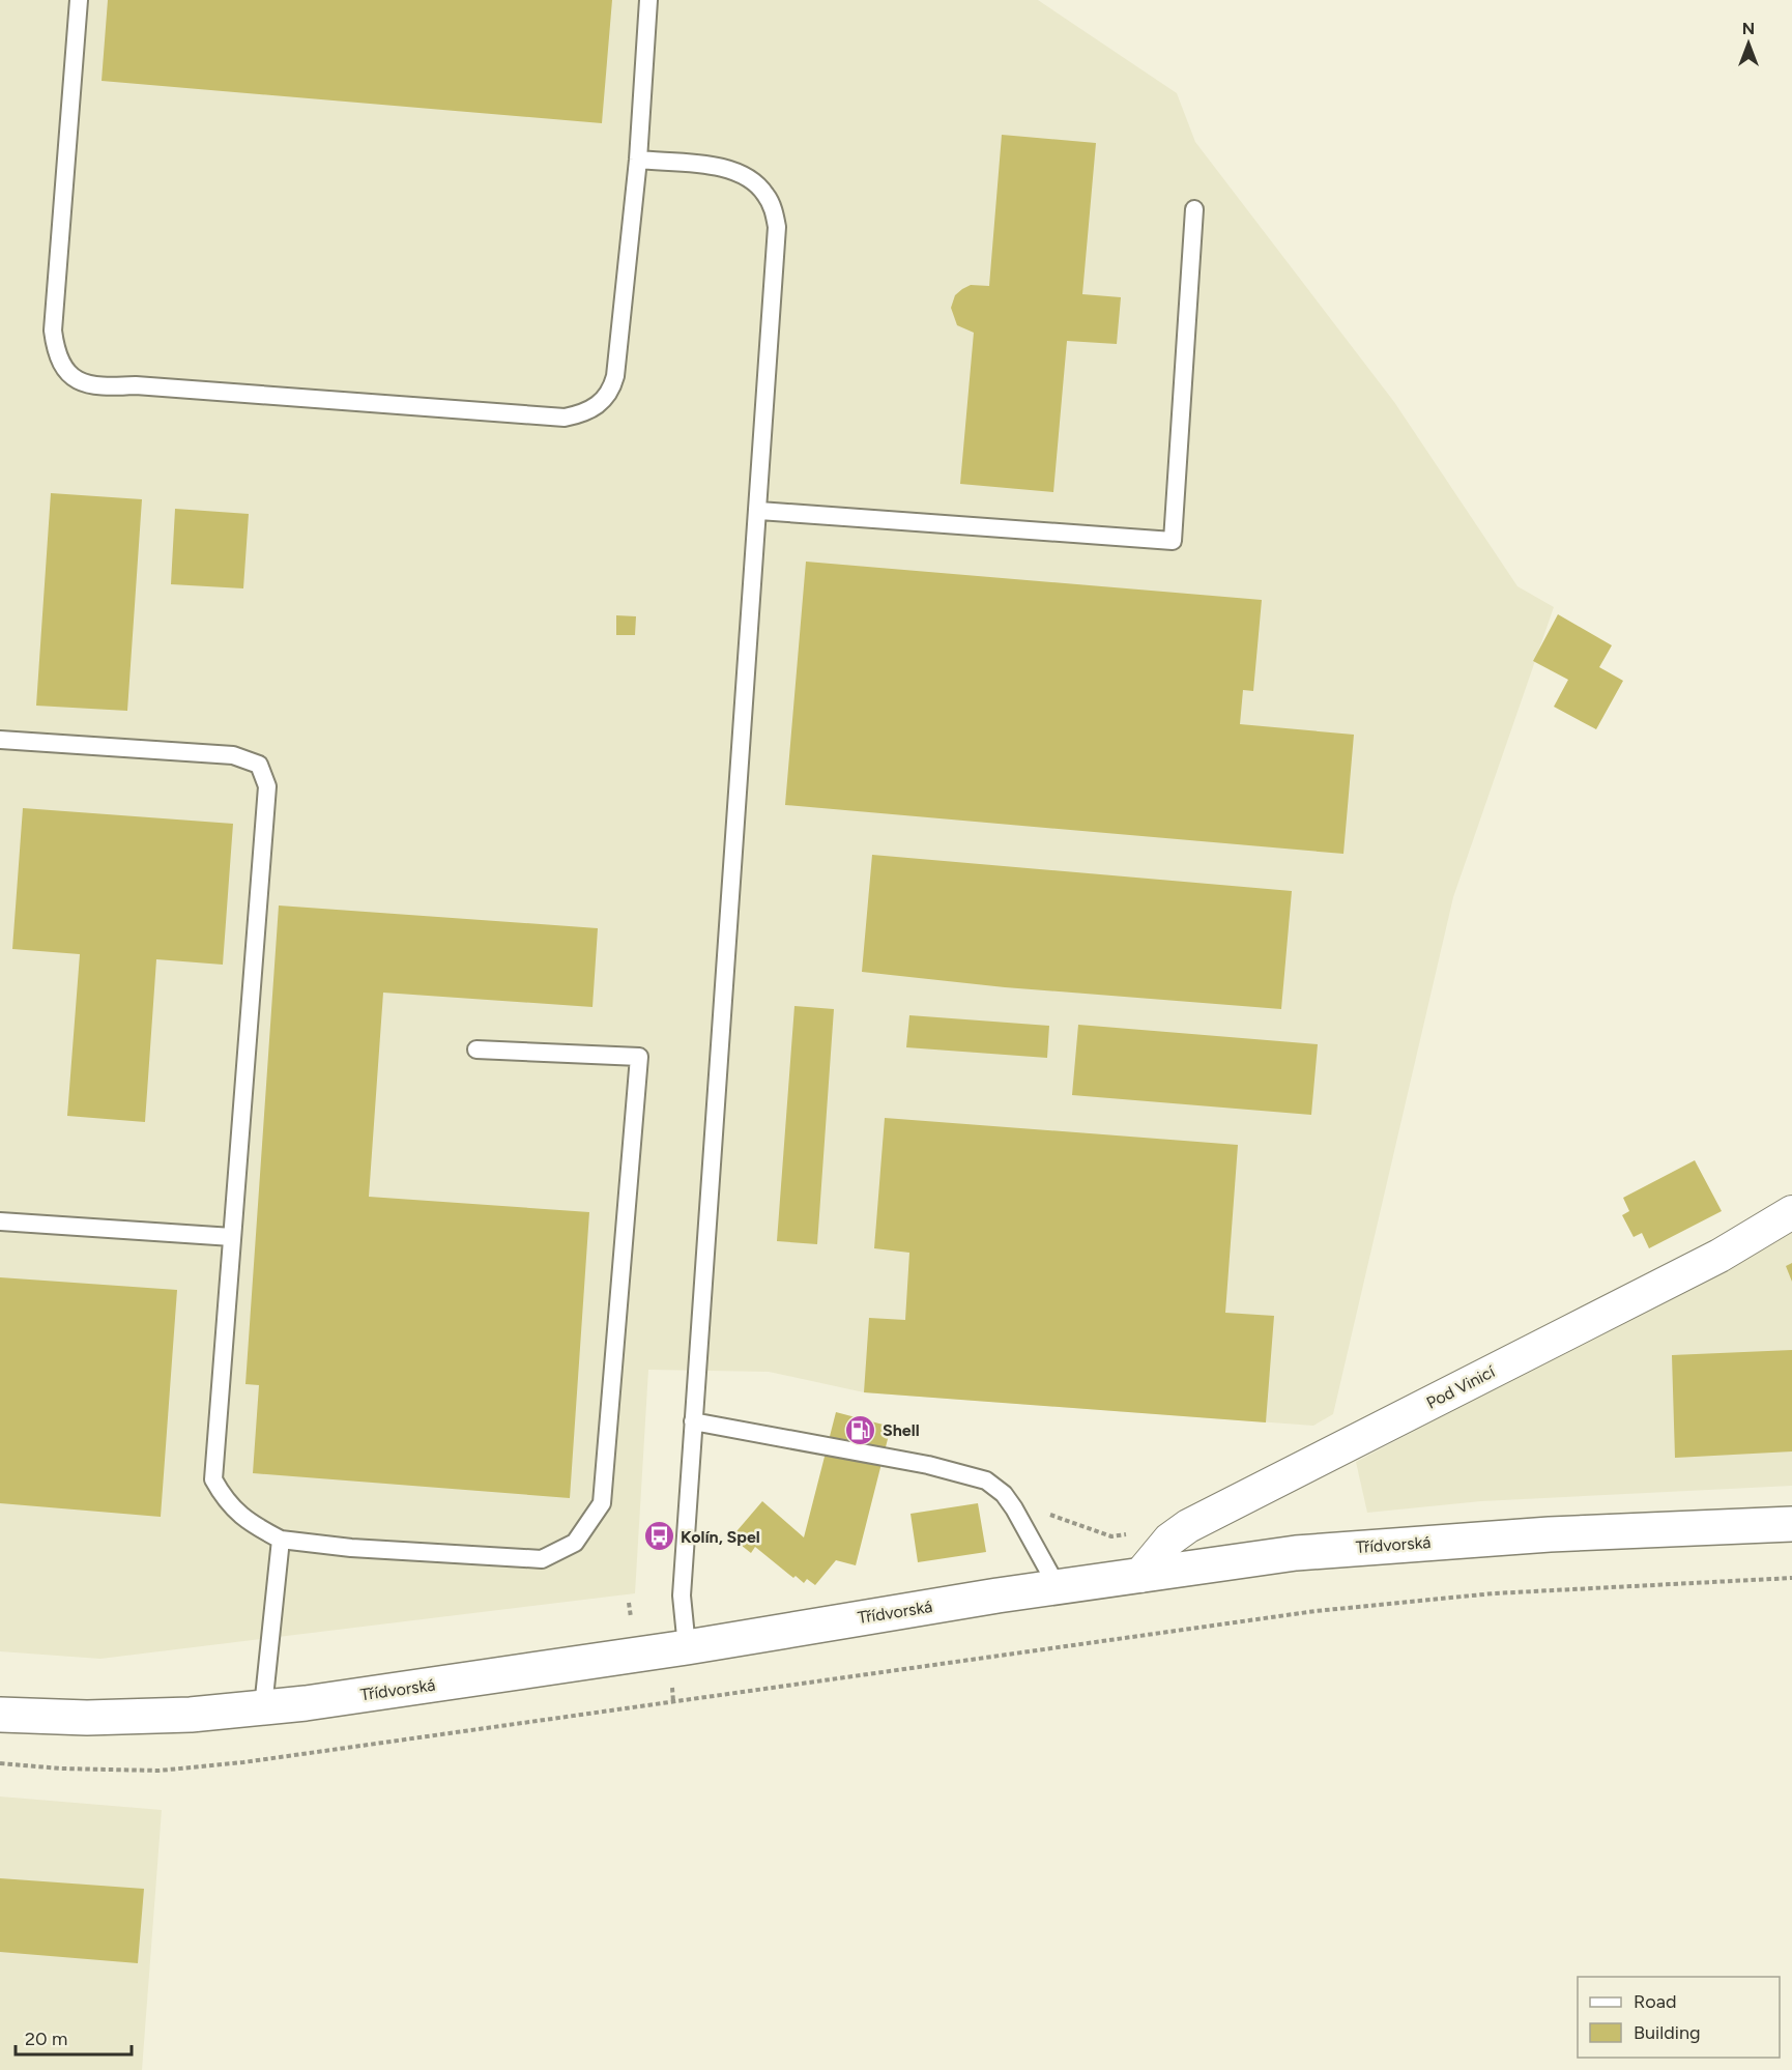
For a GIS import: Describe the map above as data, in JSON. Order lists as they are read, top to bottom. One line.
{"streets":{"main road":["Třídvorská"],"street":["Pod Vinicí"]},"crossings":[["Pod Vinicí","Třídvorská"]],"places":{"fuel station":["Shell"],"bus stop":["Kolín, Spel"]},"legend":["Road","Building"],"scale_bar":"20 m","north":"top"}
